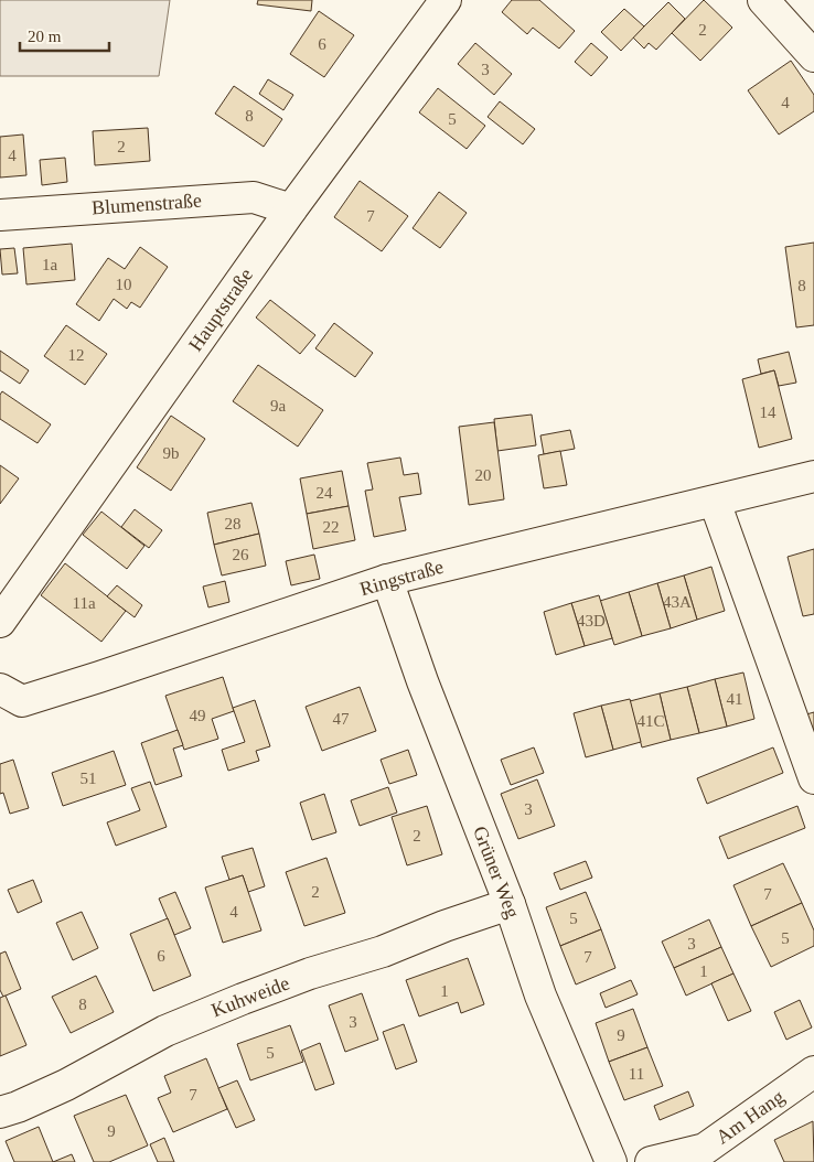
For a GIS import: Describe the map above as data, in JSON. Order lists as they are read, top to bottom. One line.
{"streets":{"street":["Blumenstraße","Hauptstraße","Ringstraße","Grüner Weg","Kuhweide","Am Hang"]},"crossings":[["Blumenstraße","Hauptstraße"],["Ringstraße","Grüner Weg"],["Grüner Weg","Kuhweide"]],"house_numbers":["2","6","3","4","8","5","2","4","7","1a","10","8","12","9a","14","9b","20","24","28","22","26","43A","11a","43D","41","49","47","41C","51","3","2","2","7","4","5","5","3","6","7","1","1","8","3","9","5","11","7","9"],"scale_bar":"20 m"}
